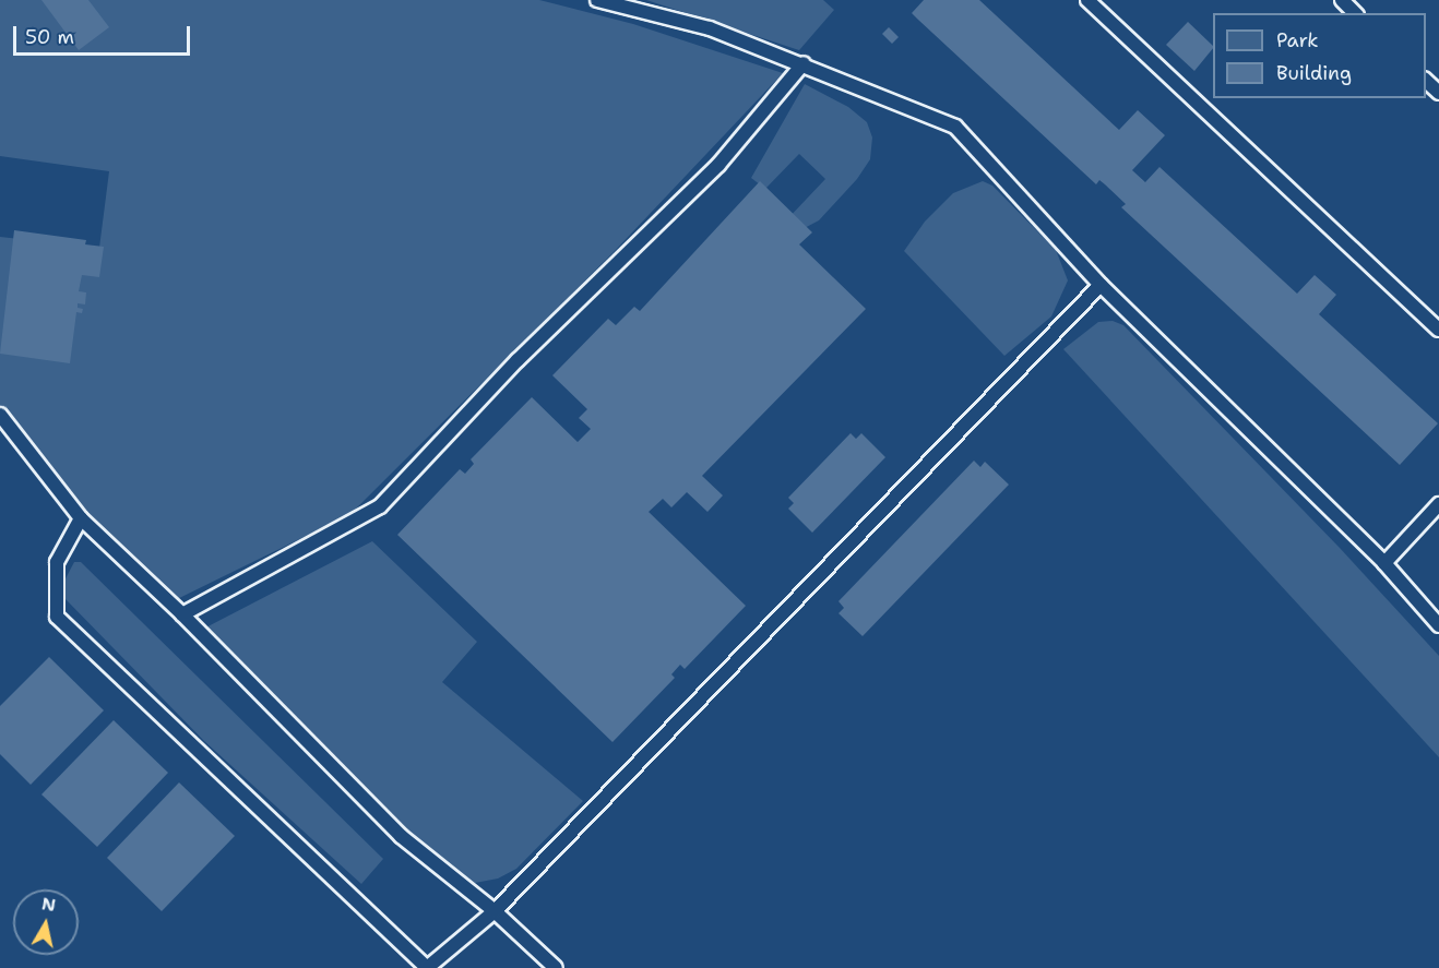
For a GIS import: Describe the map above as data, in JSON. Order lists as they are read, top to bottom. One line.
{"legend":["Park","Building"],"scale_bar":"50 m","north":"top"}
